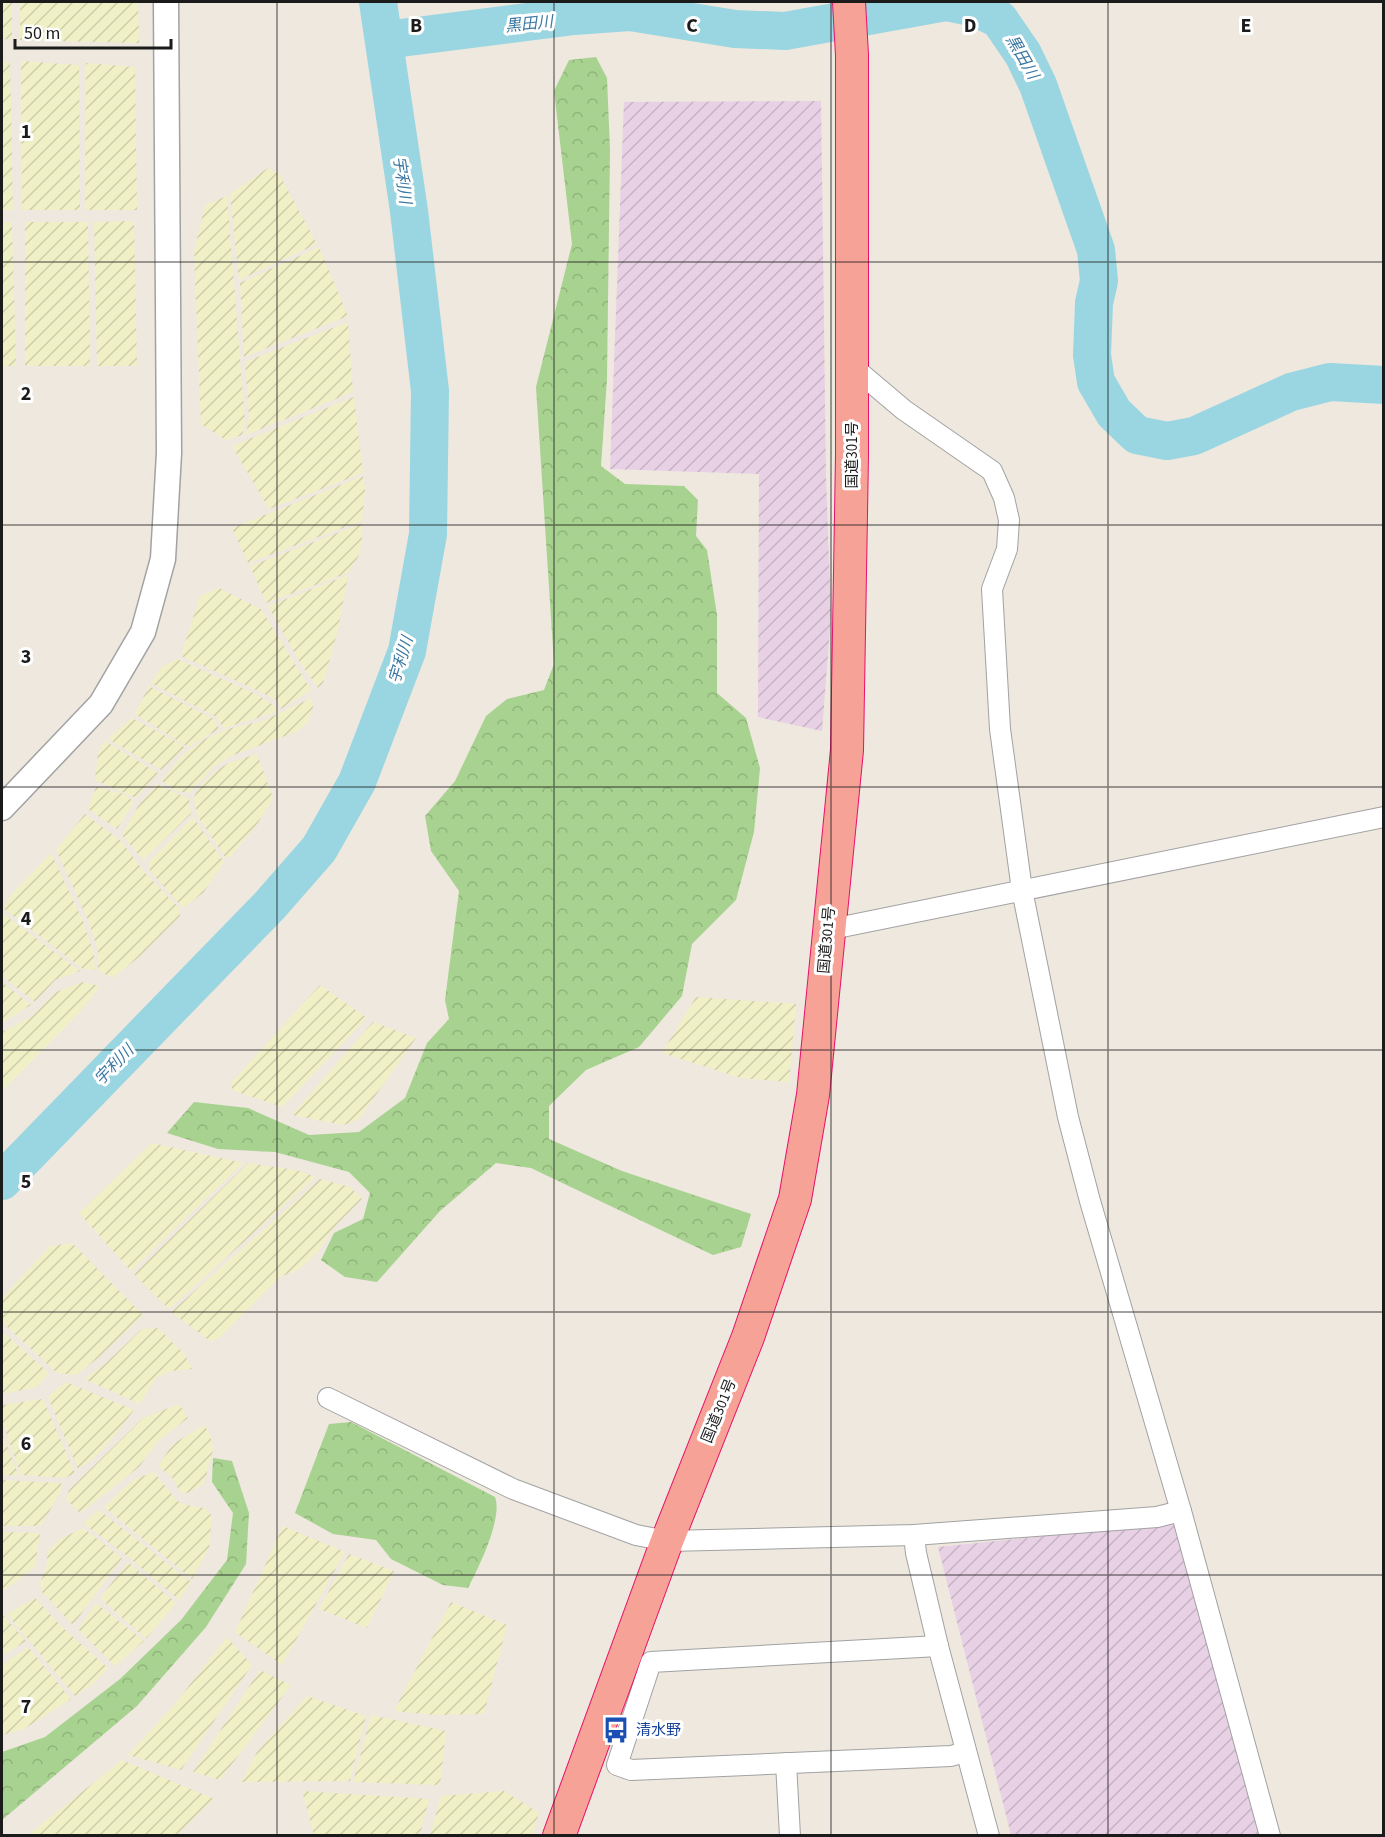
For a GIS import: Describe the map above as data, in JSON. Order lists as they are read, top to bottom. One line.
{"streets":{"highway":["国道301号"]},"water":["黒田川","宇利川"],"places":{"bus stop":["清水野"]},"scale_bar":"50 m","grid":{"columns":["B","C","D","E"],"rows":["1","2","3","4","5","6","7"]}}
